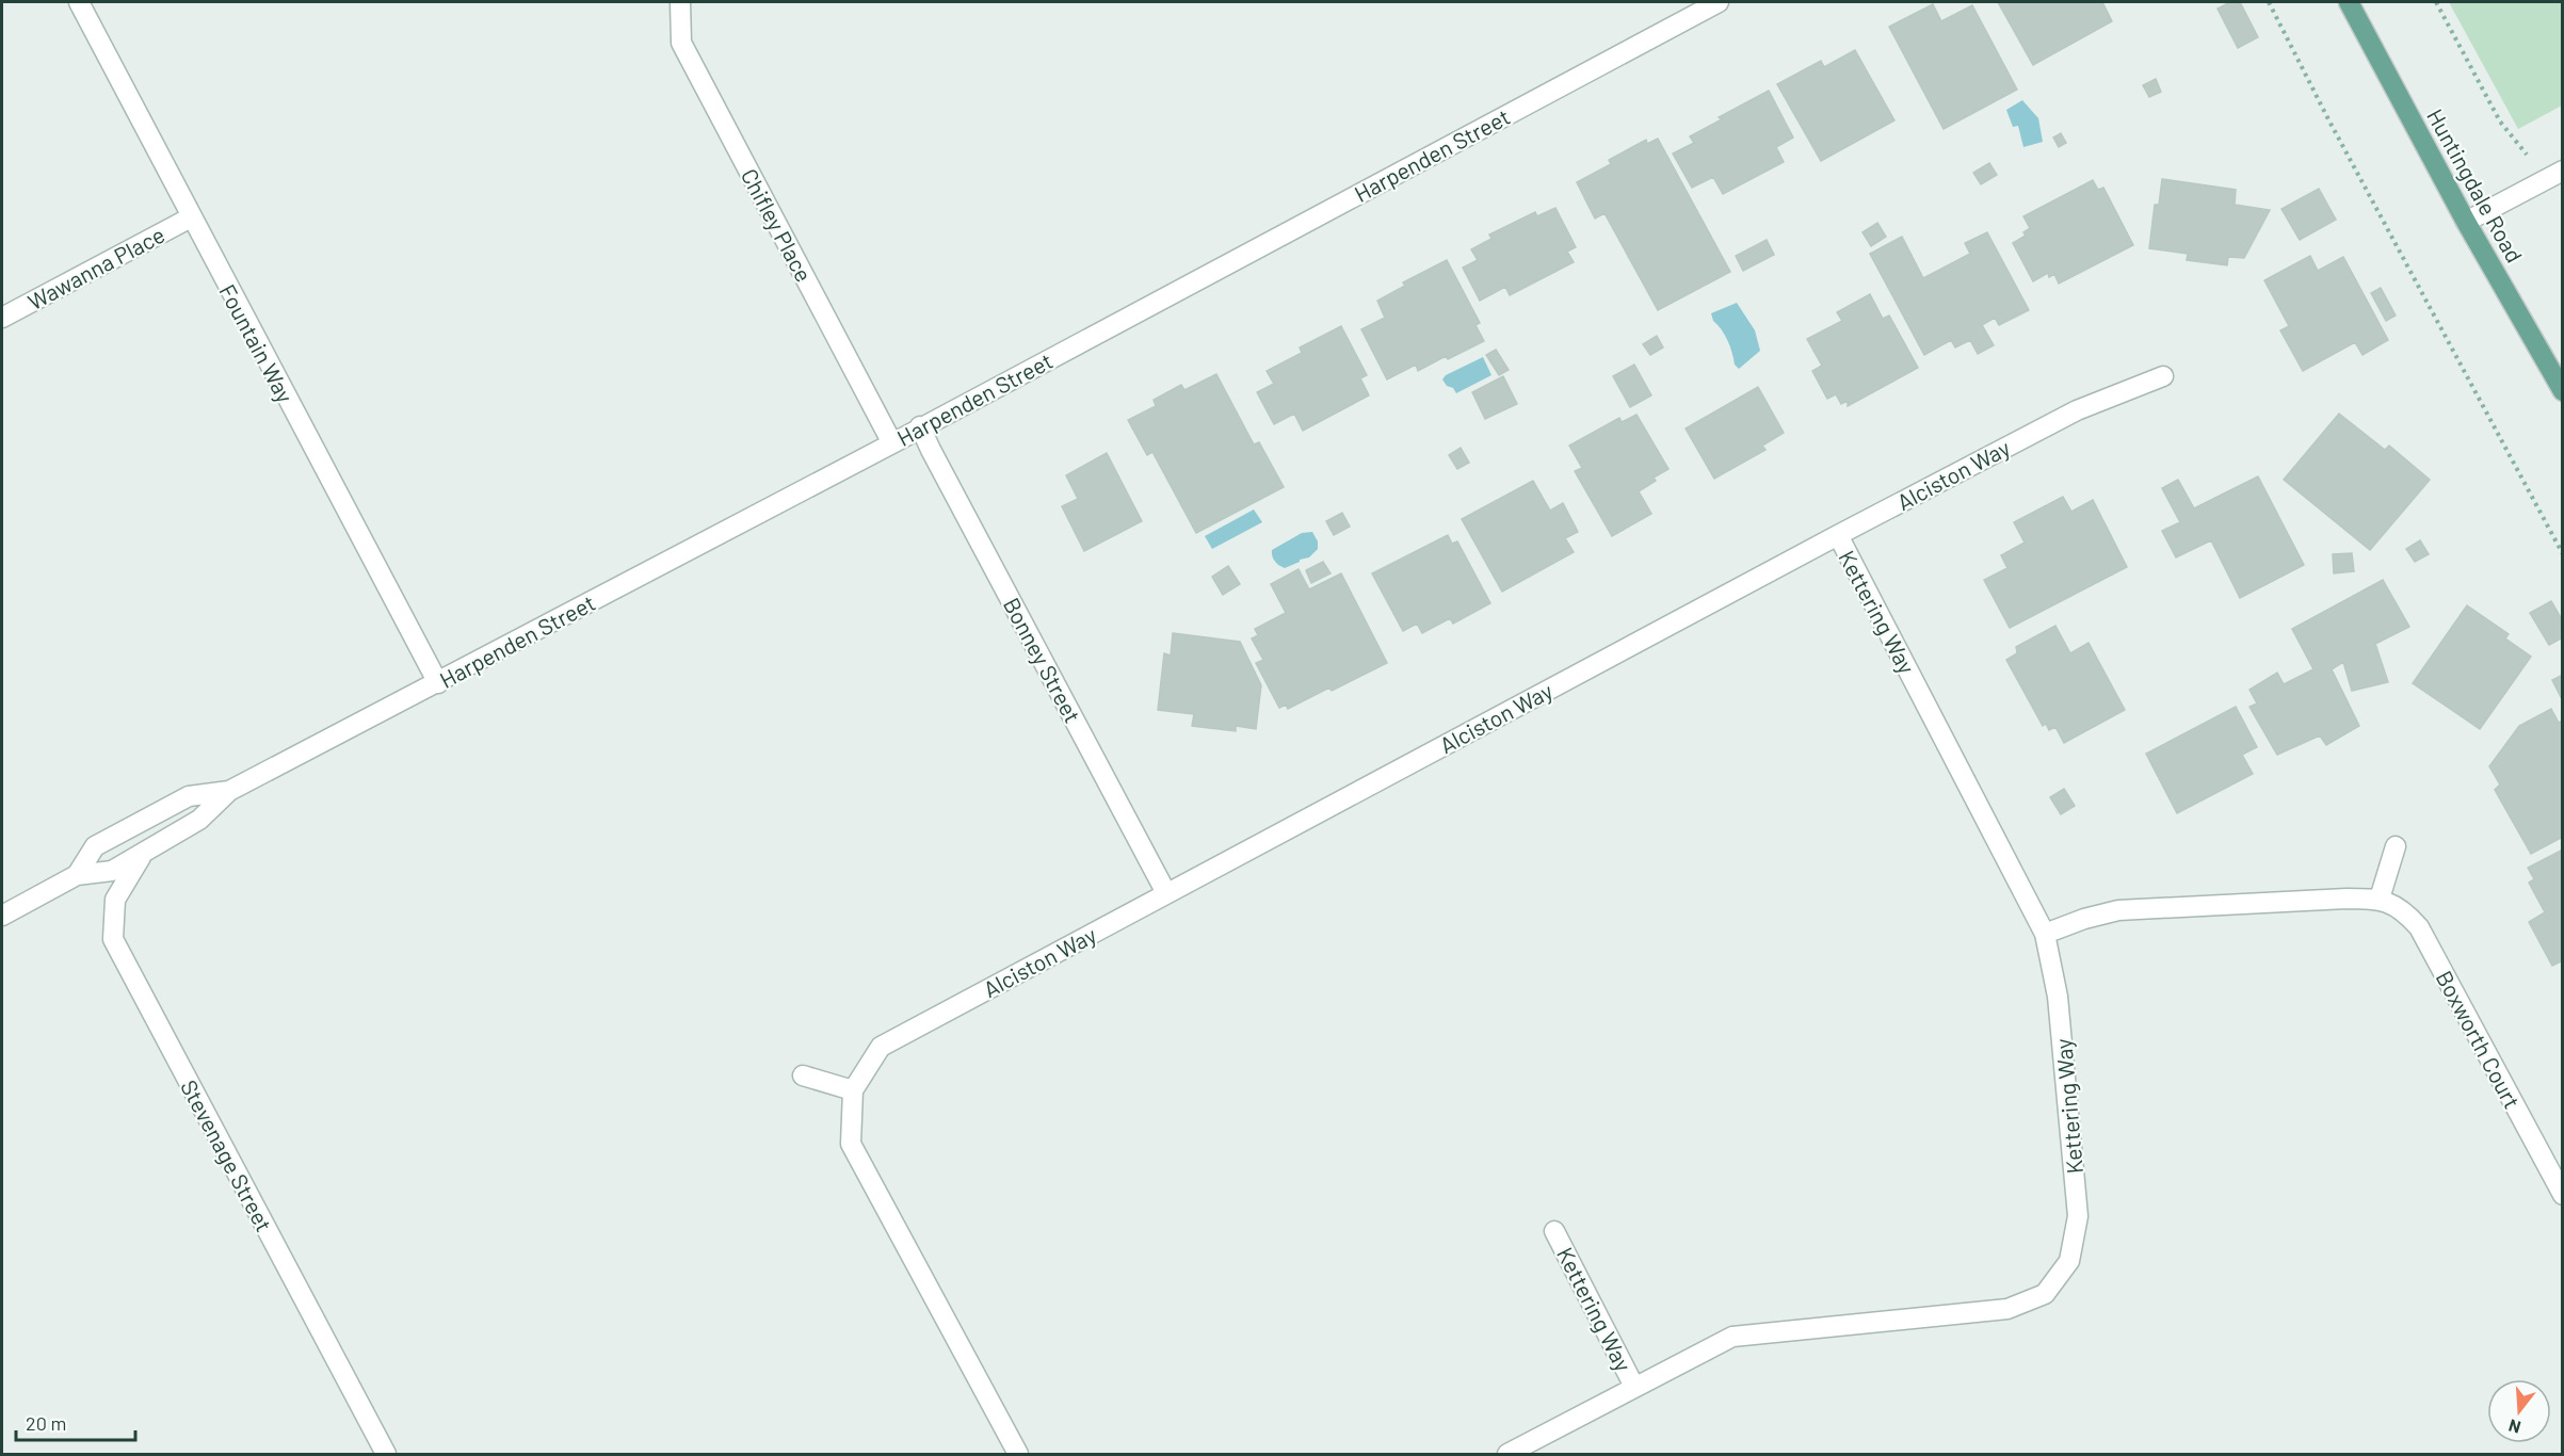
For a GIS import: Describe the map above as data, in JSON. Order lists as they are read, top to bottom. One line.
{"streets":{"main road":["Huntingdale Road"],"street":["Harpenden Street","Chifley Place","Wawanna Place","Fountain Way","Alciston Way","Kettering Way","Bonney Street","Boxworth Court","Stevenage Street"]},"crossings":[["Harpenden Street","Chifley Place"],["Harpenden Street","Fountain Way"],["Harpenden Street","Bonney Street"],["Harpenden Street","Stevenage Street"],["Wawanna Place","Fountain Way"],["Alciston Way","Kettering Way"],["Alciston Way","Bonney Street"]],"scale_bar":"20 m","north":"bottom"}
